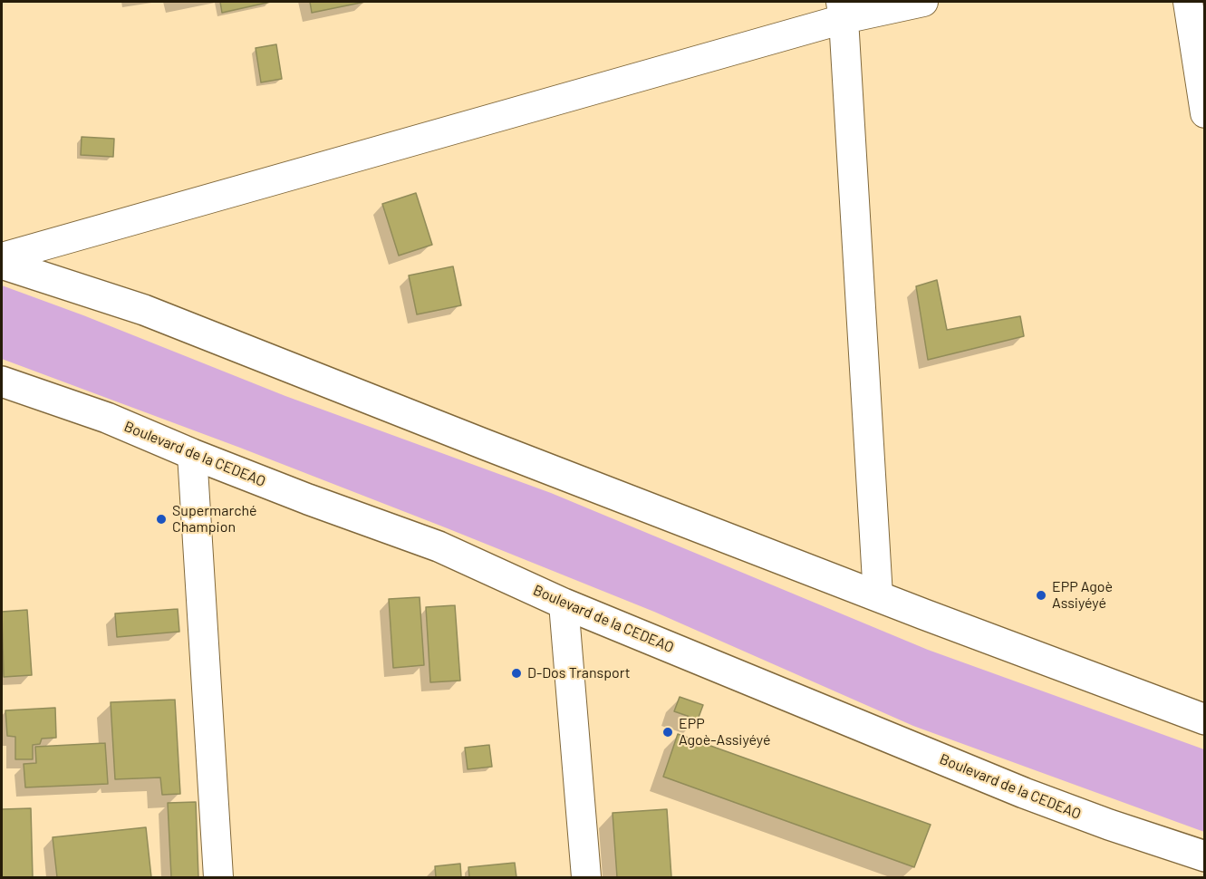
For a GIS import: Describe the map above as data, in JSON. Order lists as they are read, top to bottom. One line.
{"streets":{"main road":["Boulevard de la CEDEAO"]},"places":["Supermarché Champion","EPP Agoè Assiyéyé","D-Dos Transport","EPP Agoè-Assiyéyé"]}
